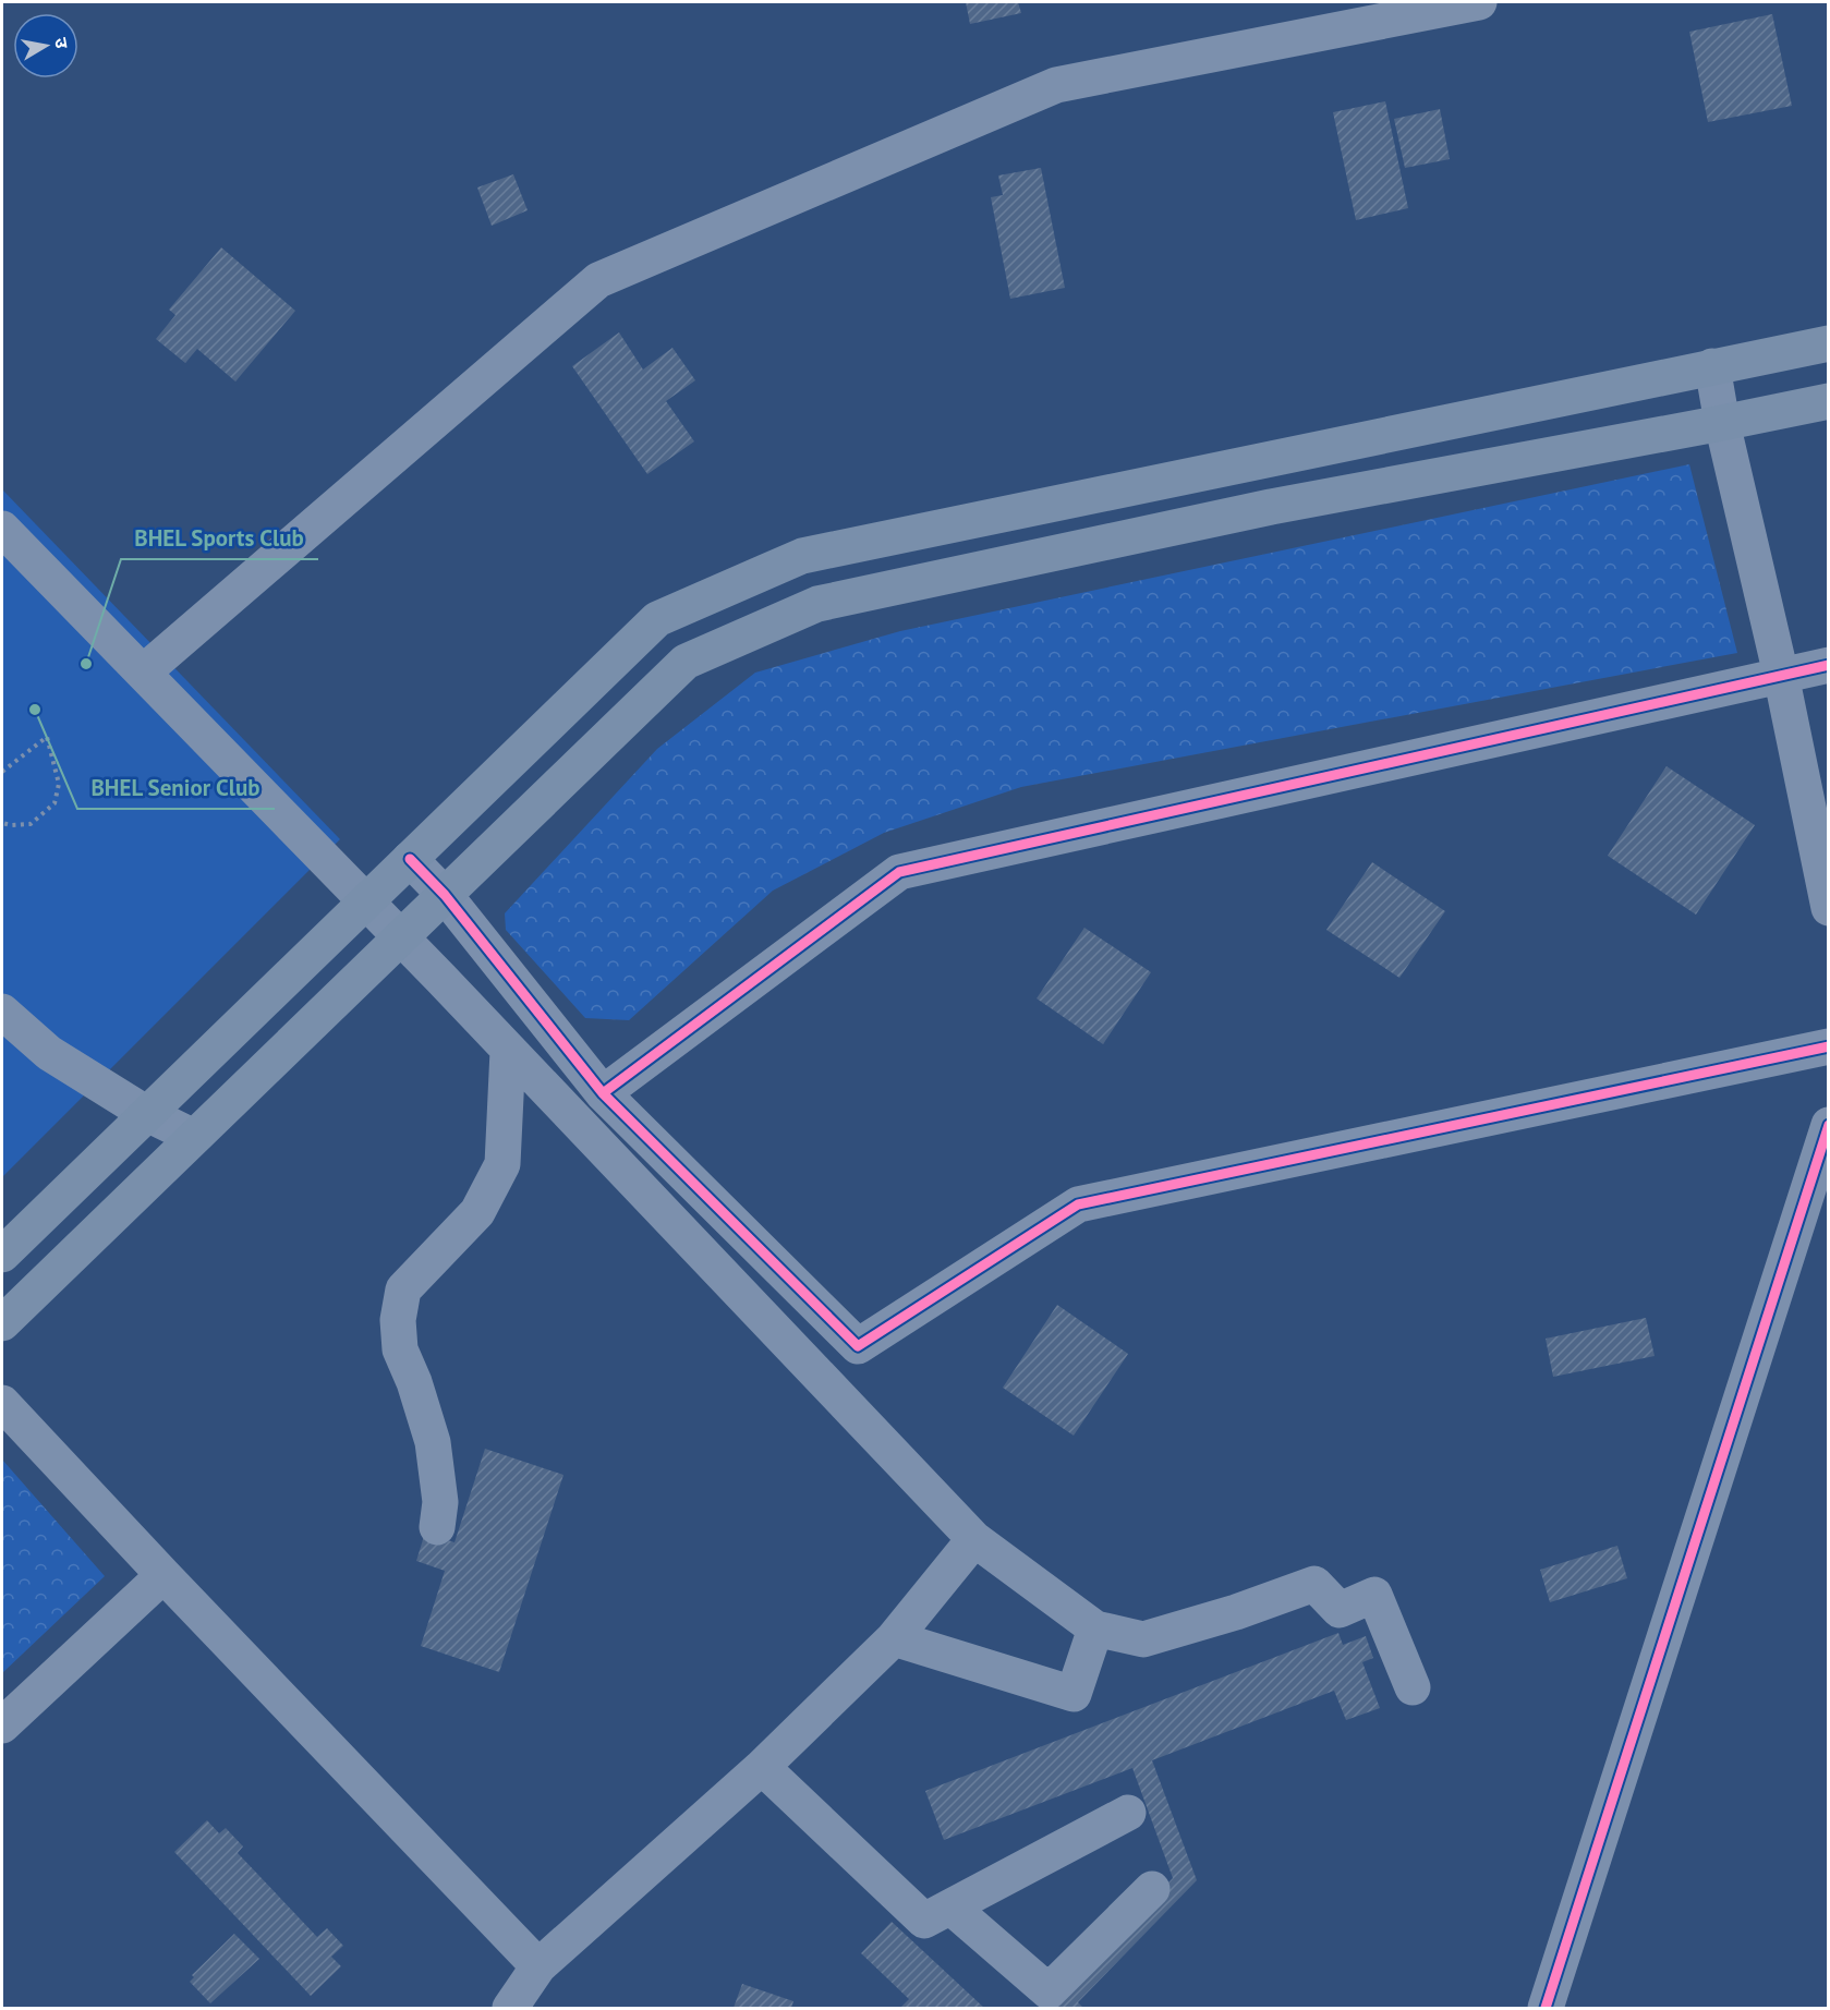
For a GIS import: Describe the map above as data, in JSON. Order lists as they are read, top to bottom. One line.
{"places":["BHEL Sports Club","BHEL Senior Club"],"north":"right"}
